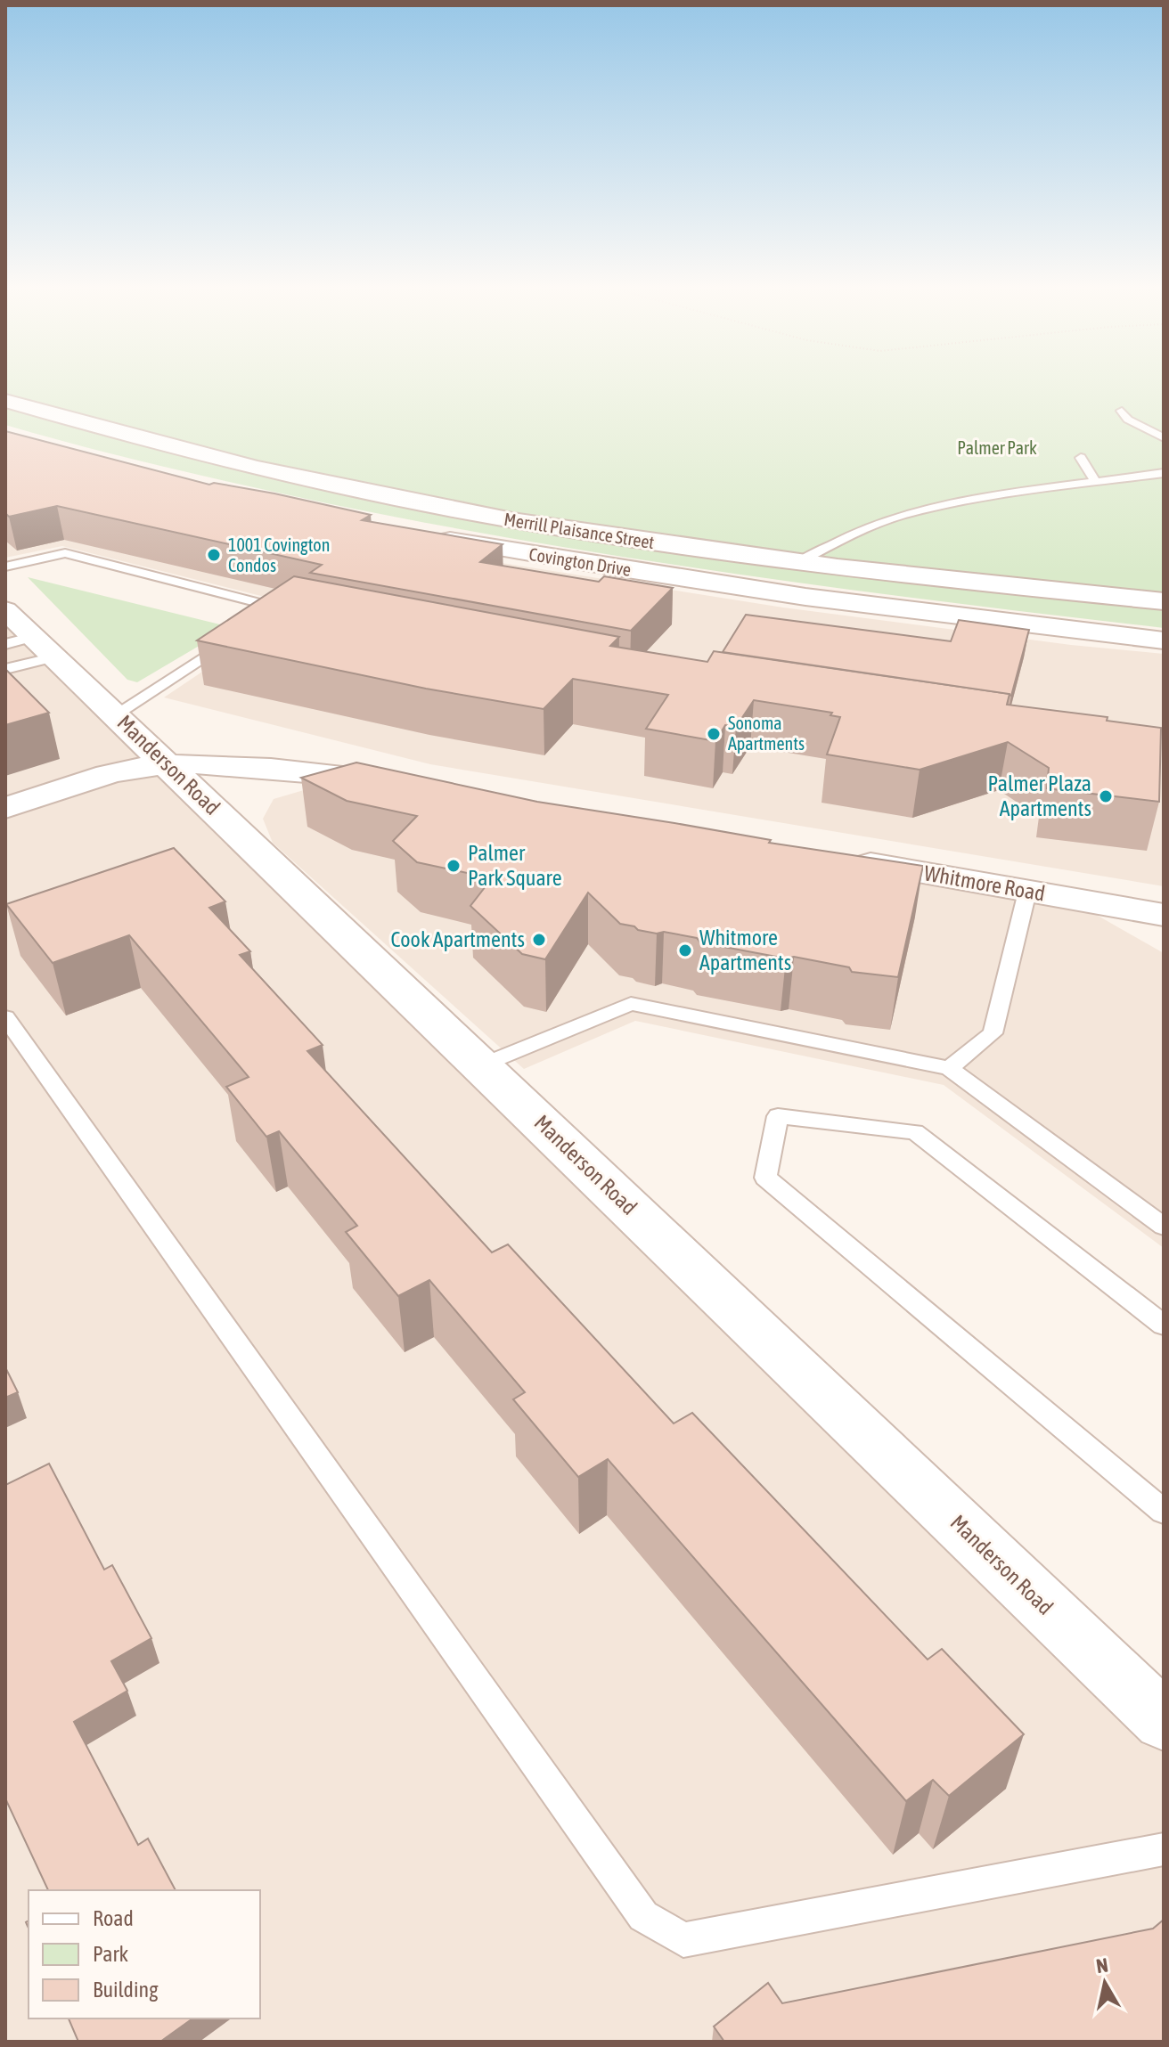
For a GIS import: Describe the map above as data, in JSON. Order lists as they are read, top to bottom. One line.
{"streets":{"street":["Merrill Plaisance Street","Covington Drive","Manderson Road","Whitmore Road"]},"parks":["Palmer Park"],"places":["1001 Covington Condos","Sonoma Apartments","Palmer Plaza Apartments","Palmer Park Square","Cook Apartments","Whitmore Apartments"],"legend":["Road","Park","Building"],"north":"top"}
